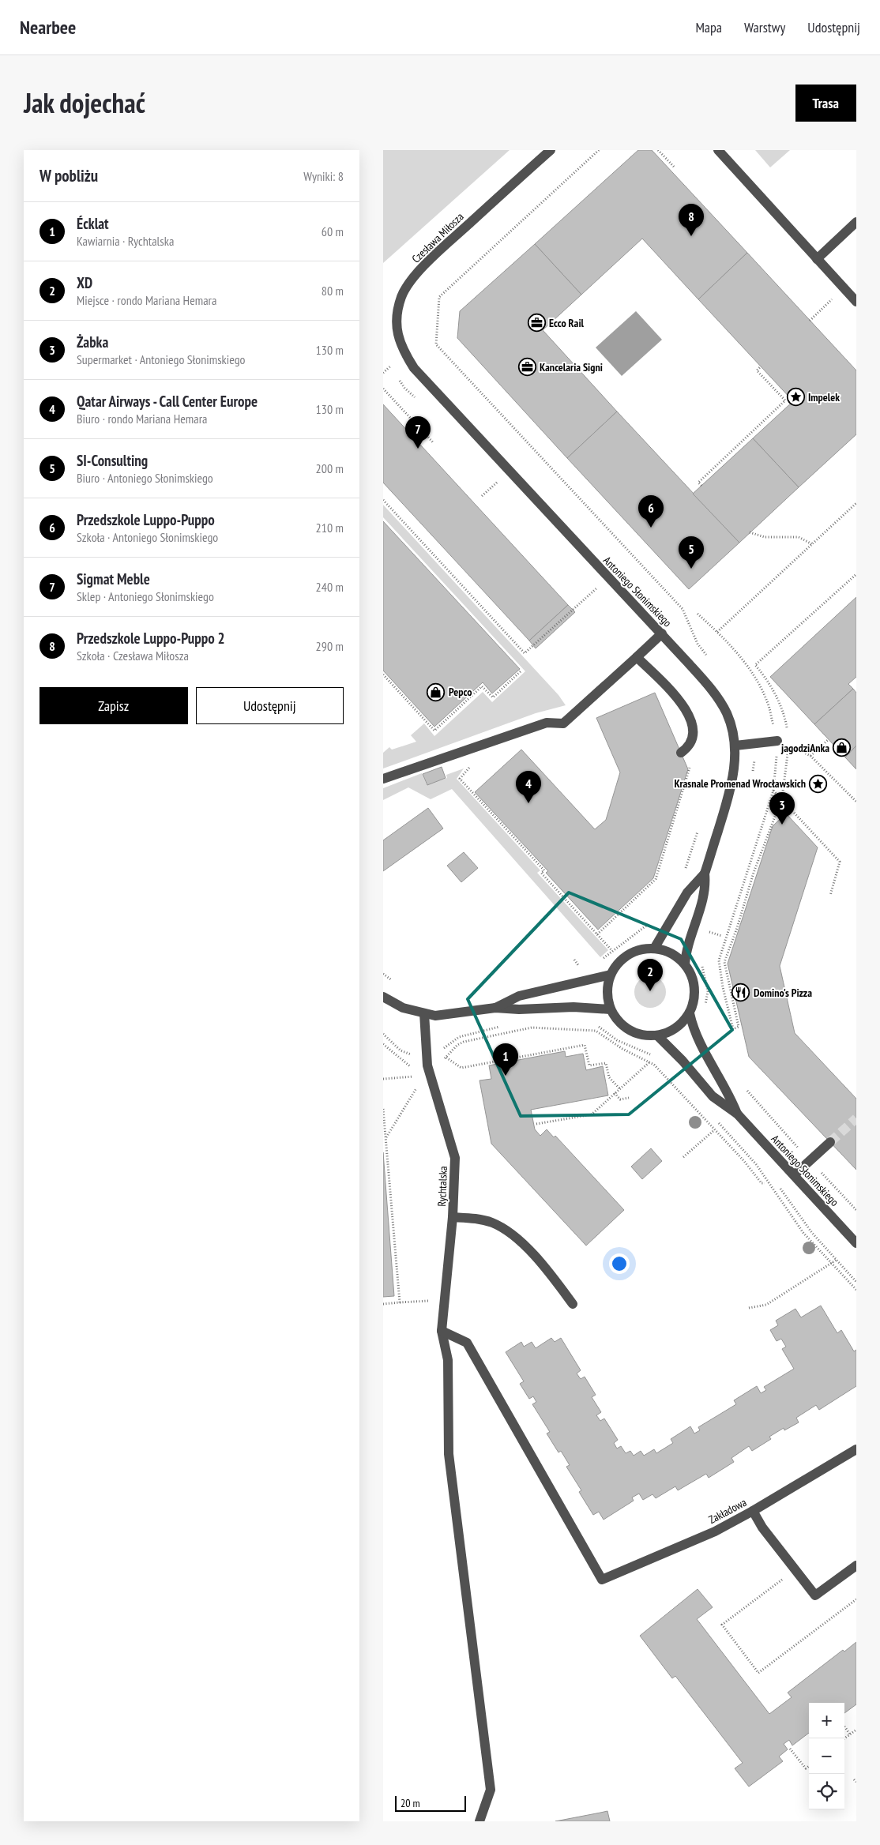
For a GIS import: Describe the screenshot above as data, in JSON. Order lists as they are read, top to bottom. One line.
{"streets":{"street":["Czesława Miłosza","Antoniego Słonimskiego","Rychtalska","Zakładowa"]},"crossings":[["Czesława Miłosza","Antoniego Słonimskiego"],["Rychtalska","Zakładowa"]],"places":{"office":["Ecco Rail","Kancelaria Signi"],"place":["Impelek","Krasnale Promenad Wrocławskich"],"shop":["Pepco","jagodziAnka"],"restaurant":["Domino's Pizza"]},"scale_bar":"20 m","page":{"header":"Nearbee","nav":["Mapa","Warstwy","Udostępnij"],"title":"Jak dojechać","buttons":["Trasa",["Zapisz","Udostępnij"]],"heading":["W pobliżu","Wyniki: 8"],"list":[{"mark":"1","name":"Écklat","note":"Kawiarnia · Rychtalska","value":"60 m"},{"mark":"2","name":"XD","note":"Miejsce · rondo Mariana Hemara","value":"80 m"},{"mark":"3","name":"Żabka","note":"Supermarket · Antoniego Słonimskiego","value":"130 m"},{"mark":"4","name":"Qatar Airways - Call Center Europe","note":"Biuro · rondo Mariana Hemara","value":"130 m"},{"mark":"5","name":"SI-Consulting","note":"Biuro · Antoniego Słonimskiego","value":"200 m"},{"mark":"6","name":"Przedszkole Luppo-Puppo","note":"Szkoła · Antoniego Słonimskiego","value":"210 m"},{"mark":"7","name":"Sigmat Meble","note":"Sklep · Antoniego Słonimskiego","value":"240 m"},{"mark":"8","name":"Przedszkole Luppo-Puppo 2","note":"Szkoła · Czesława Miłosza","value":"290 m"}],"pins":["8","7","6","5","4","3","2","1"],"map_buttons":["+","−"],"scale":"20 m"}}
